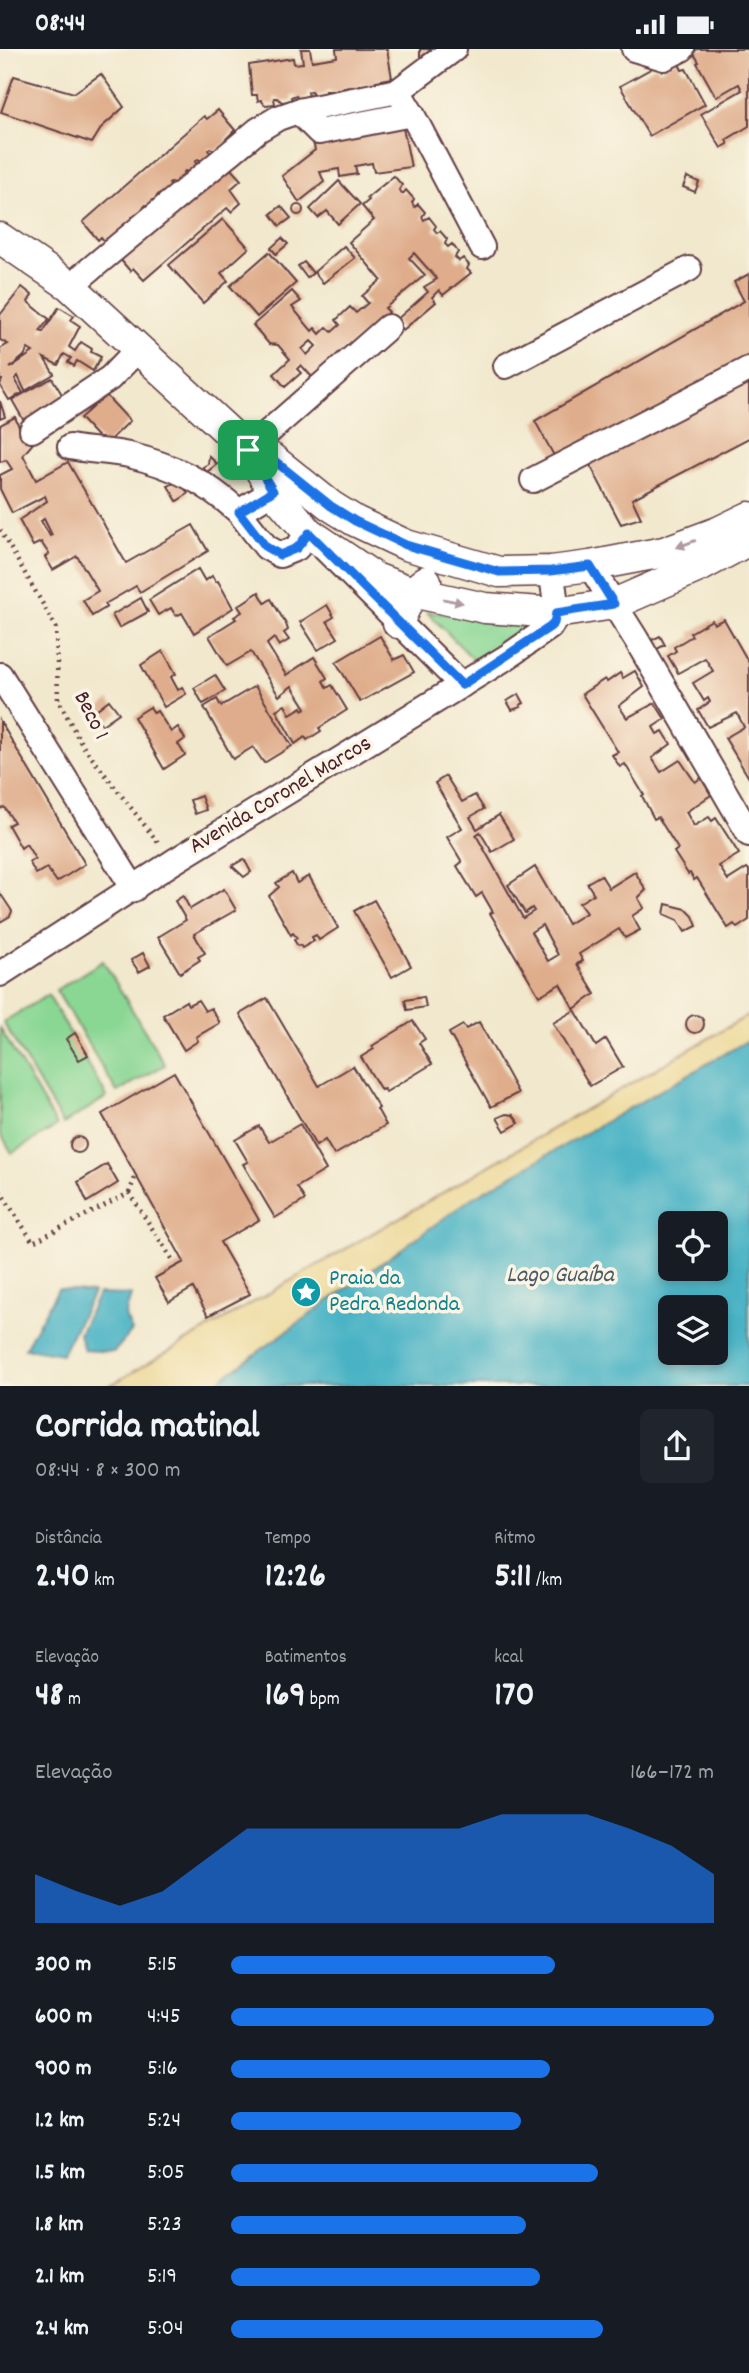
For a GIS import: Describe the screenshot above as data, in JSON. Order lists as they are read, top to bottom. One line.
{"streets":{"street":["Avenida Coronel Marcos"],"path":["Beco 1"]},"crossings":[["Beco 1","Avenida Coronel Marcos"]],"water":["Lago Guaíba"],"places":{"place":["Praia da Pedra Redonda"]},"page":{"status":"08:44","heading":["Corrida matinal","08:44 · 8 × 300 m"],"stats":[["Distância","2.40 km"],["Tempo","12:26"],["Ritmo","5:11 /km"],["Elevação","48 m"],["Batimentos","169 bpm"],["kcal","170"]],"chart":["Elevação","166–172 m"],"list":[{"name":"300 m","note":"5:15"},{"name":"600 m","note":"4:45"},{"name":"900 m","note":"5:16"},{"name":"1.2 km","note":"5:24"},{"name":"1.5 km","note":"5:05"},{"name":"1.8 km","note":"5:23"},{"name":"2.1 km","note":"5:19"},{"name":"2.4 km","note":"5:04"}]}}
